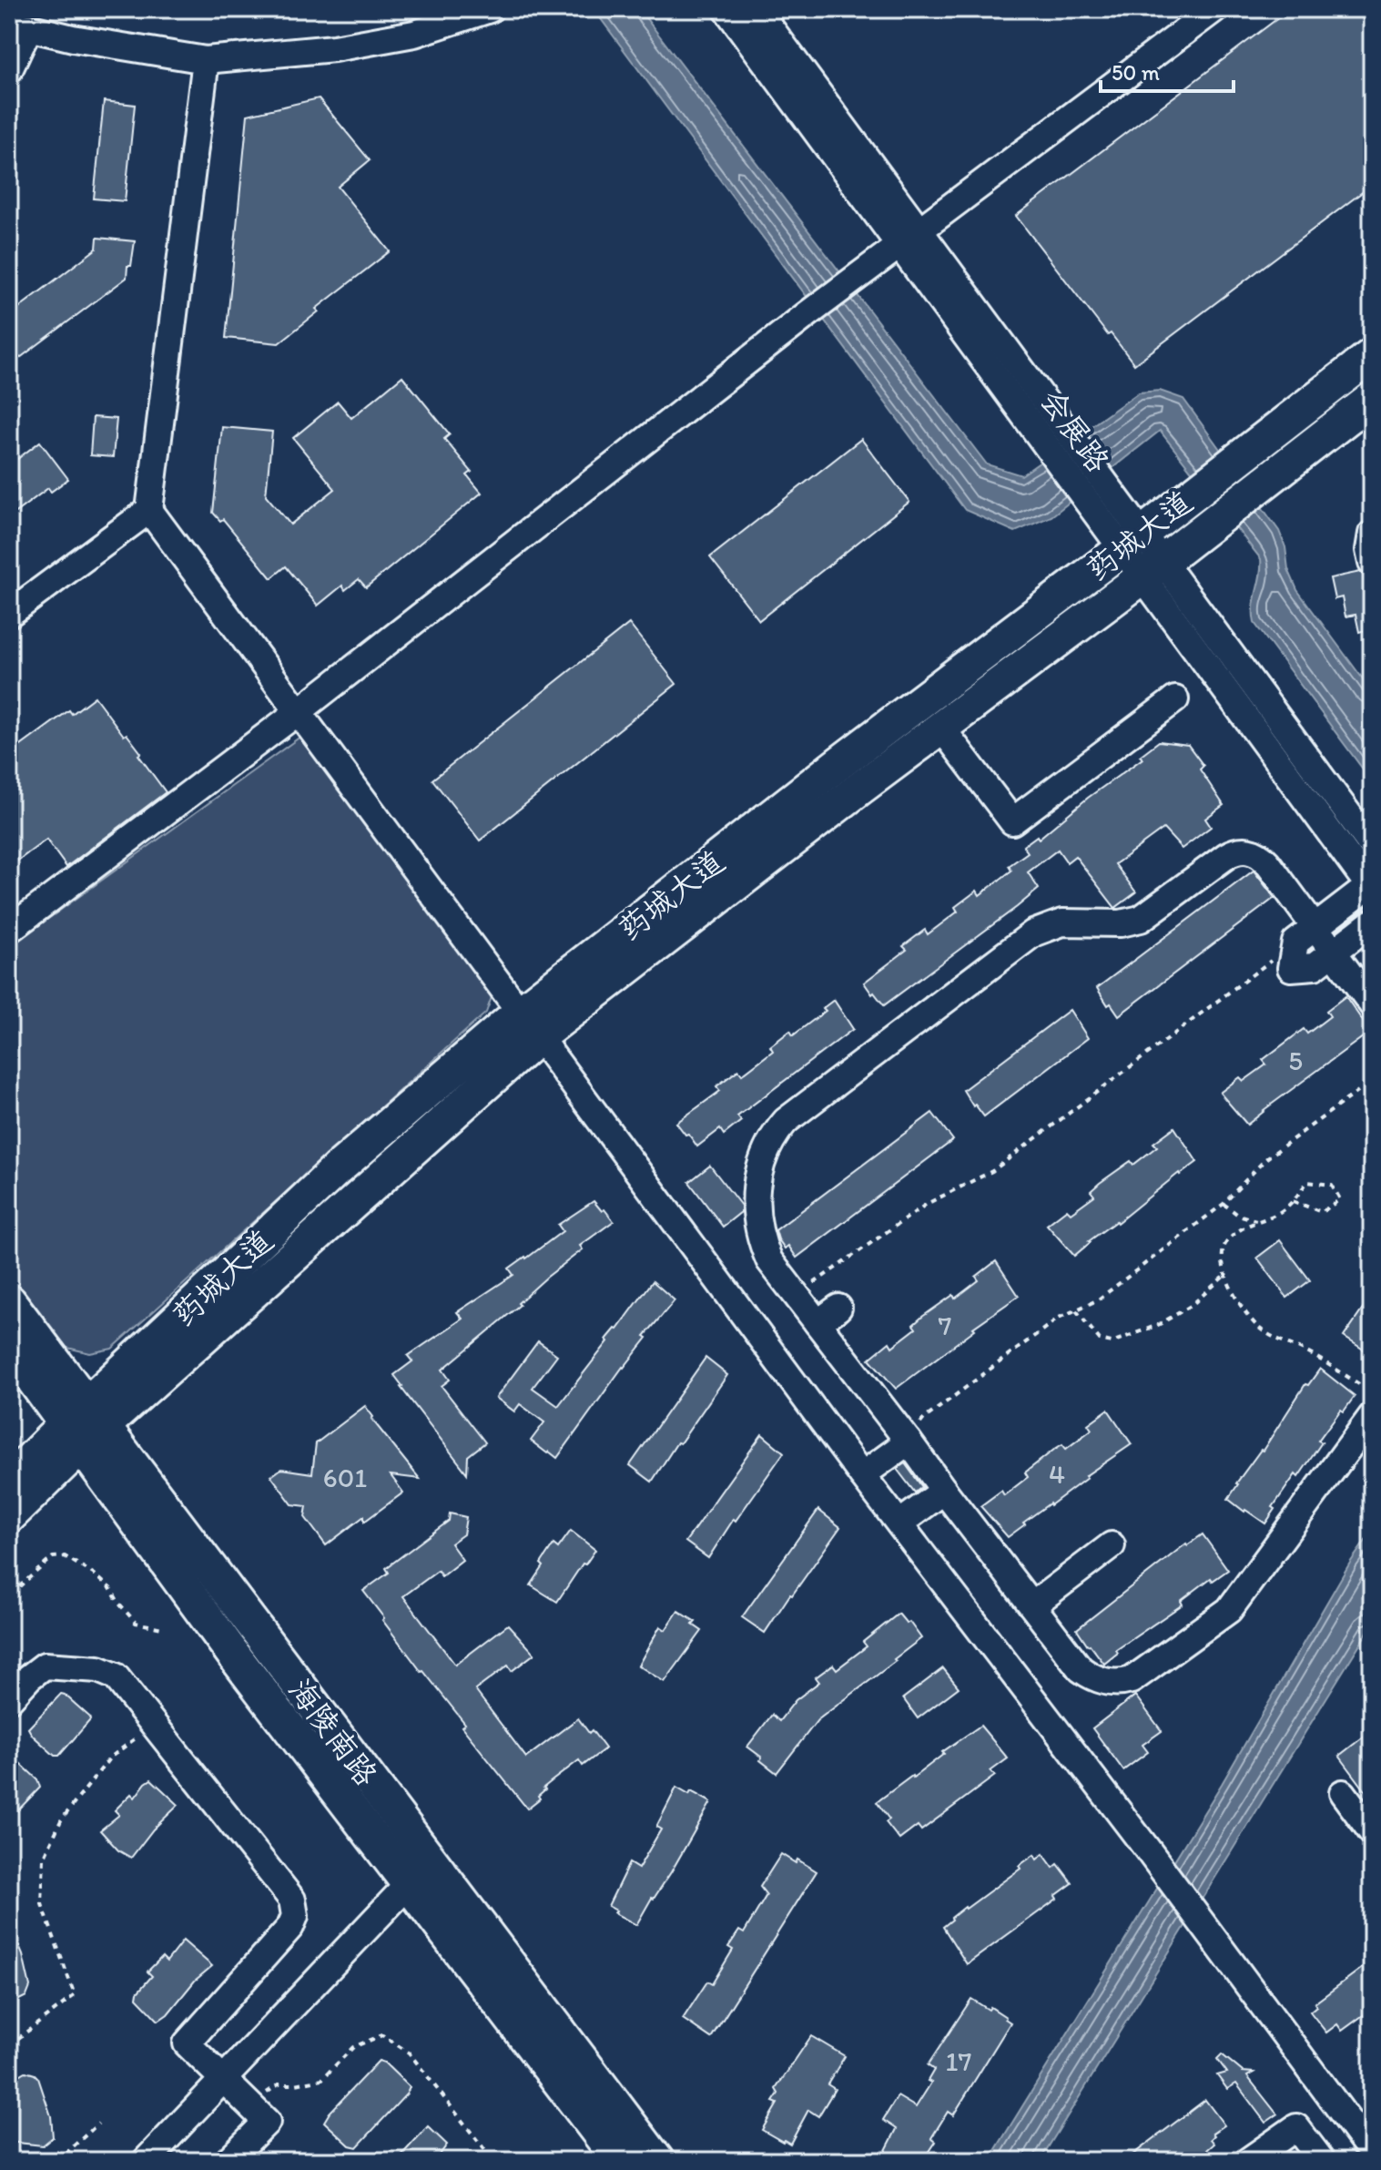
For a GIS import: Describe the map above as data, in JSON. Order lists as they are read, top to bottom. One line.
{"streets":{"main road":["药城大道","海陵南路"],"street":["会展路"]},"crossings":[["会展路","药城大道"],["药城大道","海陵南路"]],"house_numbers":["5","7","4","601","17"],"scale_bar":"50 m"}
